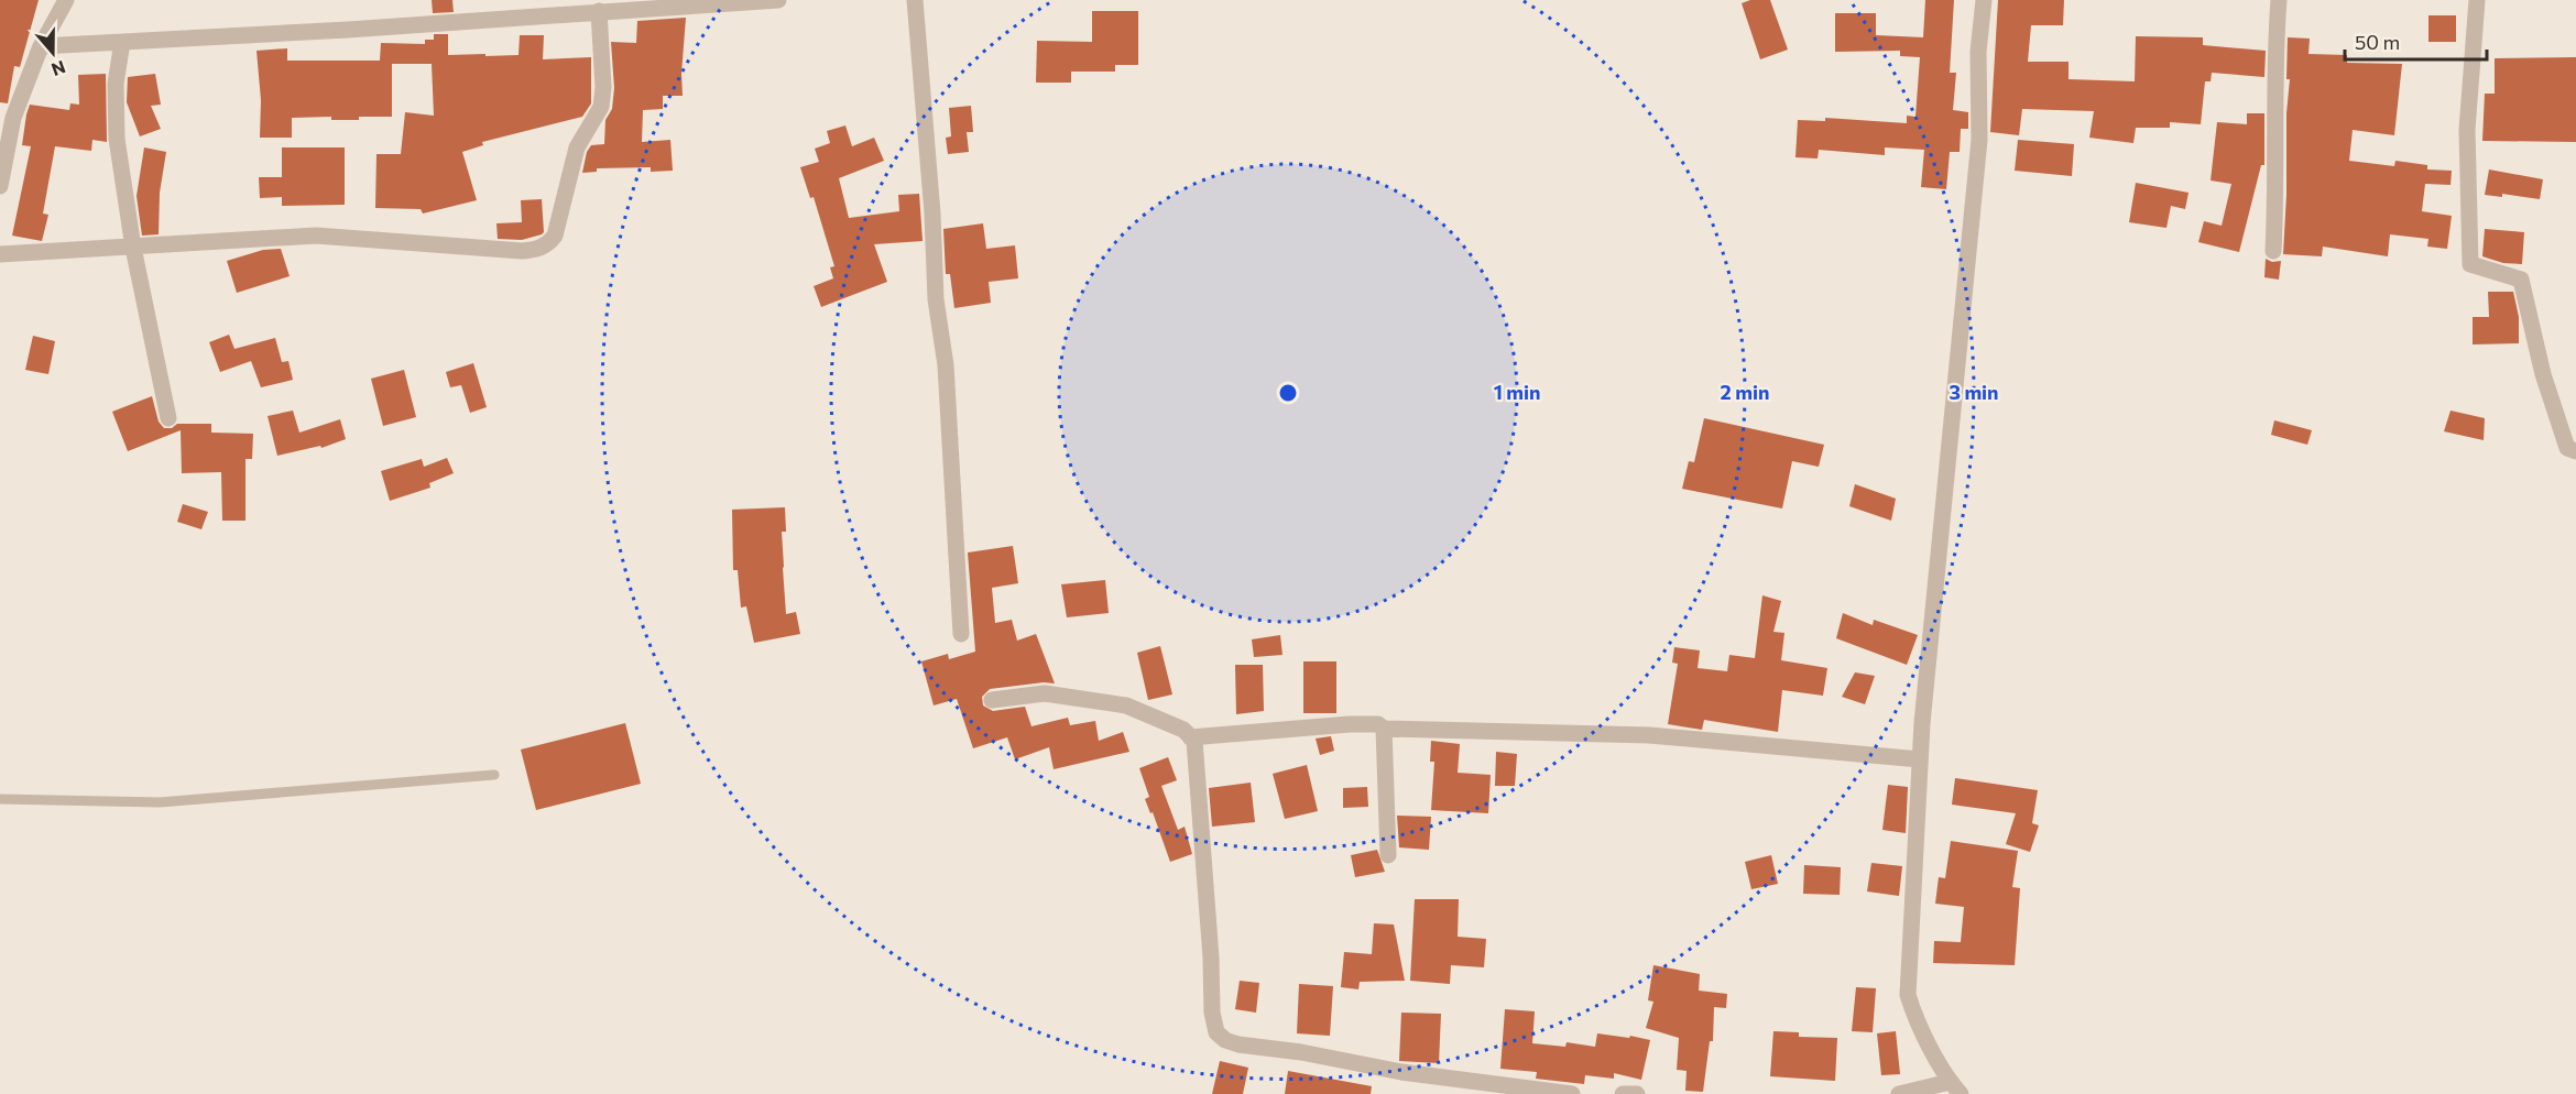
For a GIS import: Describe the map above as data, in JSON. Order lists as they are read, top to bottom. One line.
{"scale_bar":"50 m","north":"bottom","rings":["1 min","2 min","3 min"]}
